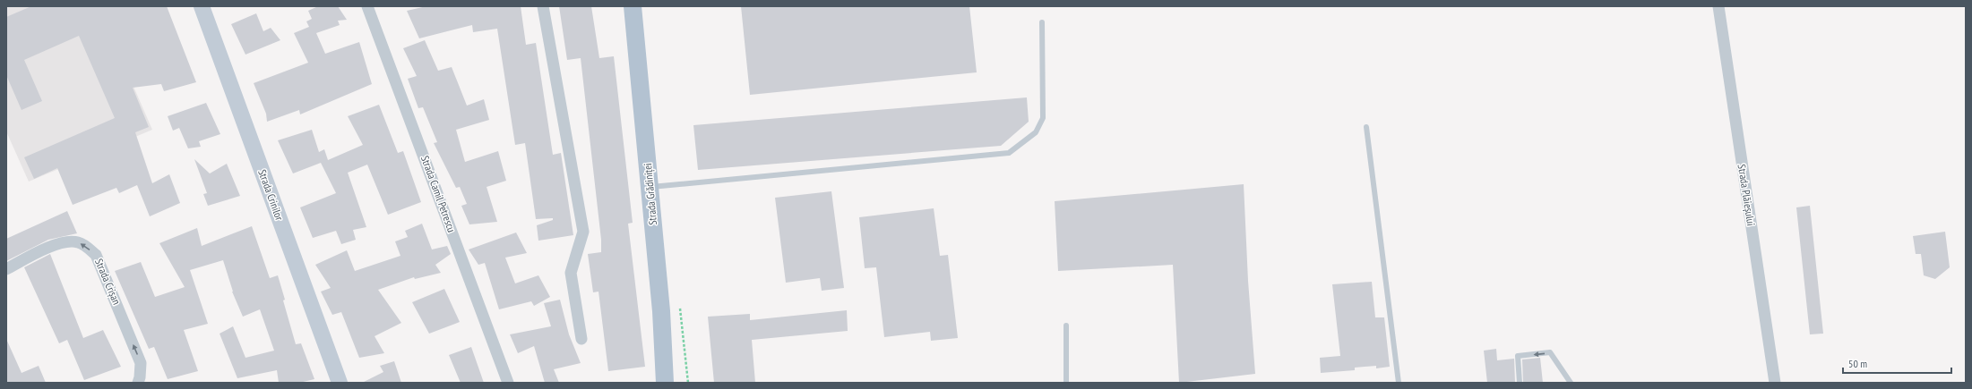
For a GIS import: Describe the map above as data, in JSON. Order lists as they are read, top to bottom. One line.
{"streets":{"main road":["Strada Grădiniței","Strada Crinilor"],"street":["Strada Camil Petrescu","Strada Plăieșului","Strada Crișan"]},"scale_bar":"50 m"}
